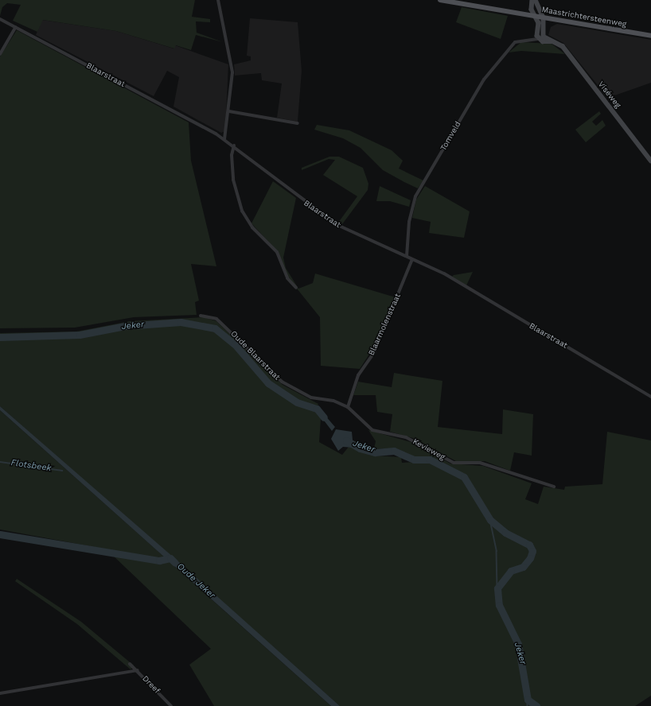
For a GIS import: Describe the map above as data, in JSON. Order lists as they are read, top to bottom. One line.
{"streets":{"main road":["Maastrichtersteenweg","Viséweg"],"street":["Blaarstraat","Tomveld","Blaarmolenstraat","Oude Blaarstraat","Kevieweg","Dreef"]},"crossings":[["Blaarstraat","Tomveld"],["Blaarstraat","Blaarmolenstraat"],["Viséweg","Tomveld"],["Blaarmolenstraat","Oude Blaarstraat"],["Blaarmolenstraat","Kevieweg"],["Oude Blaarstraat","Kevieweg"]],"water":["Jeker","Flotsbeek","Oude Jeker"]}
